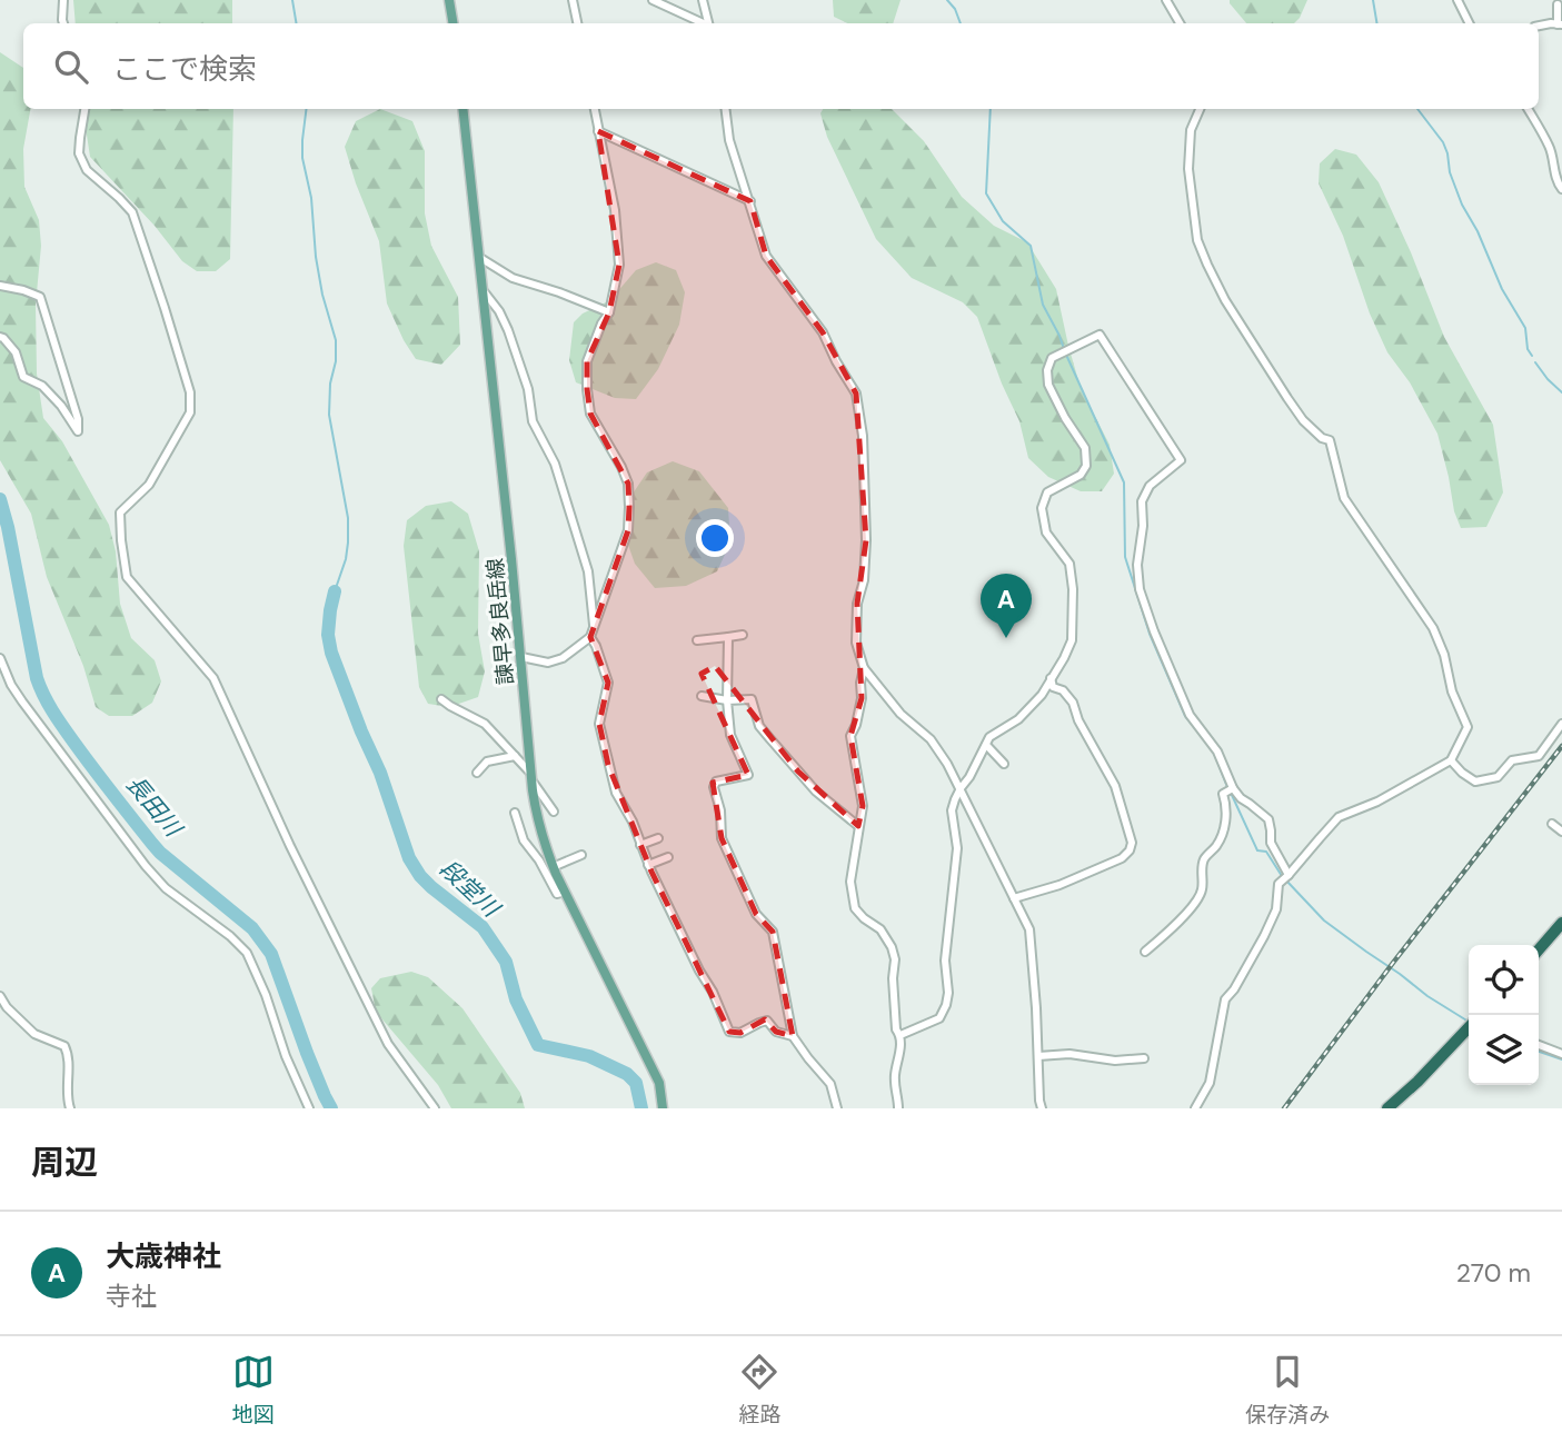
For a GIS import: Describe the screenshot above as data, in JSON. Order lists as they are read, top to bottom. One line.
{"streets":{"main road":["諫早多良岳線"]},"water":["長田川","段堂川"],"page":{"search":"ここで検索","pins":"A","heading":"周辺","list":[{"mark":"A","name":"大歳神社","note":"寺社","value":"270 m"}],"nav":["地図","経路","保存済み"]}}
